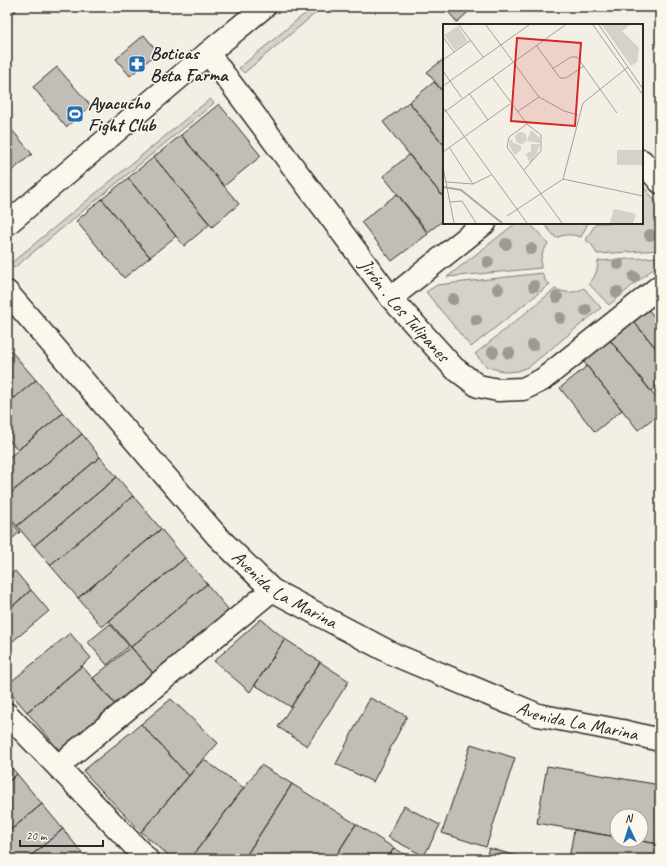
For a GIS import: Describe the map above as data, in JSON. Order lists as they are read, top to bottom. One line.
{"streets":{"street":["Jirón . Los Tulipanes","Avenida La Marina"]},"places":{"pharmacy":["Boticas Beta Farma"],"sports":["Ayacucho Fight Club"]},"scale_bar":"20 m","north":"top"}
